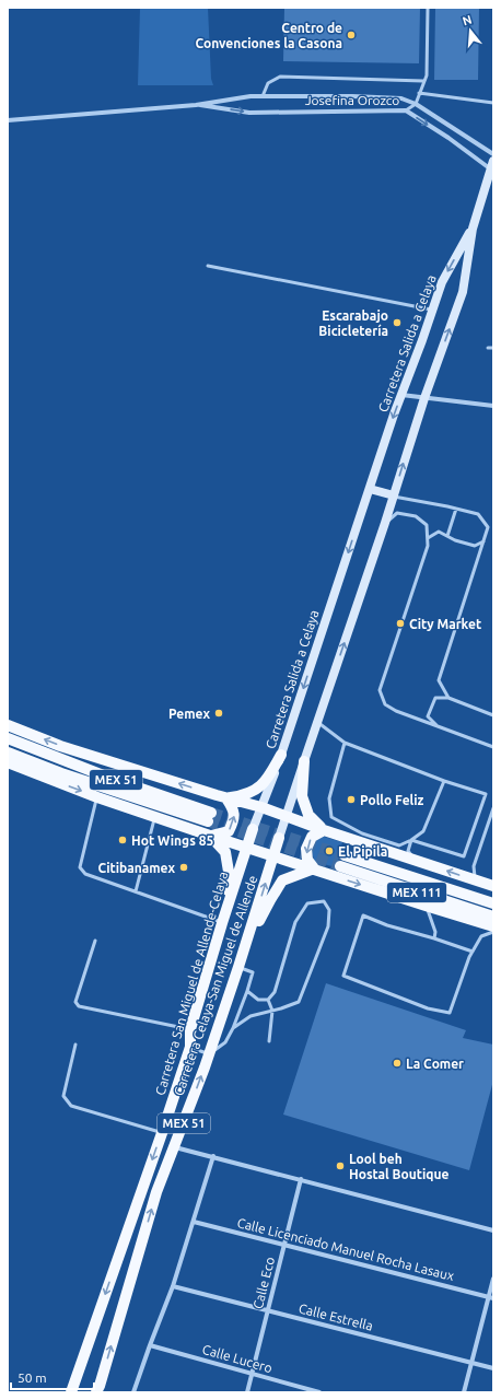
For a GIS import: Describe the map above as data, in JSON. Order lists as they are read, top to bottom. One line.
{"streets":{"main road":["Carretera Salida a Celaya","MEX 51","MEX 111","Carretera San Miguel de Allende-Celaya","Carretera Celaya-San Miguel de Allende"],"street":["Josefina Orozco","Calle Licenciado Manuel Rocha Lasaux","Calle Eco","Calle Estrella","Calle Lucero"]},"crossings":[["Josefina Orozco","MEX 51"],["Carretera Salida a Celaya","MEX 51"],["Carretera Salida a Celaya","Carretera San Miguel de Allende-Celaya"],["MEX 51","Carretera Celaya-San Miguel de Allende"],["Calle Licenciado Manuel Rocha Lasaux","Calle Eco"],["Calle Eco","Calle Estrella"],["Calle Eco","Calle Lucero"]],"one_way":["Carretera San Miguel de Allende-Celaya","Carretera Celaya-San Miguel de Allende"],"places":["Centro de Convenciones la Casona","Escarabajo Bicicletería","City Market","Pemex","Pollo Feliz","Hot Wings 85","El Pipila","Citibanamex","La Comer","Lool beh Hostal Boutique"],"scale_bar":"50 m","north":"top"}
